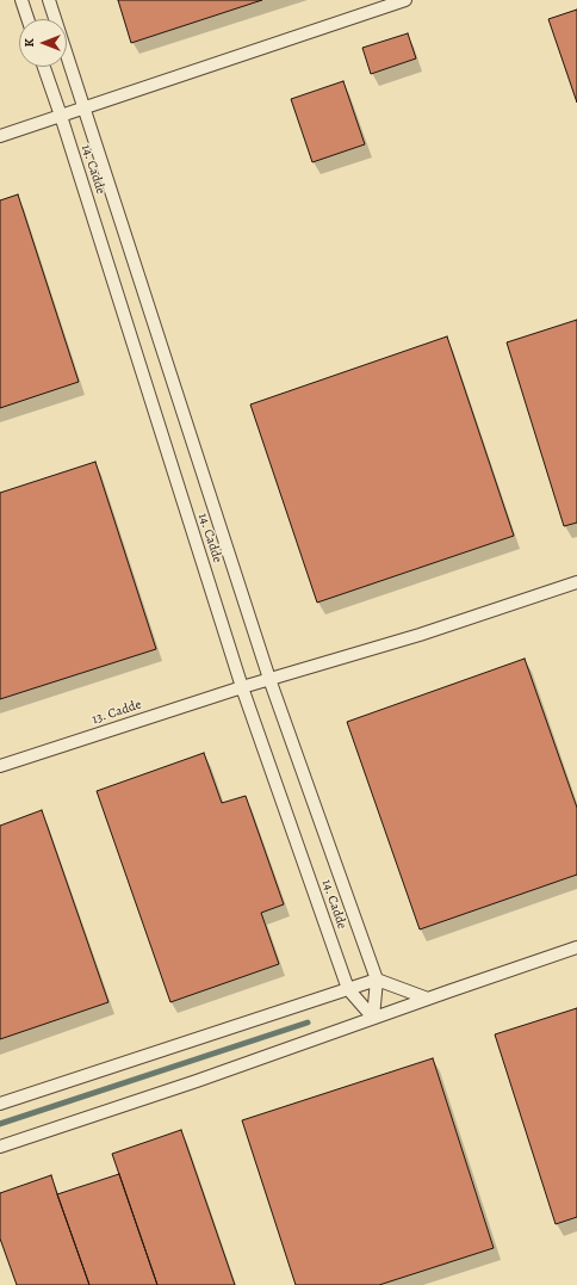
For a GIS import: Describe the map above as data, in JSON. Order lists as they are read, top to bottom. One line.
{"streets":{"lane":["14. Cadde","13. Cadde"]},"crossings":[["14. Cadde","13. Cadde"]],"north":"left"}
